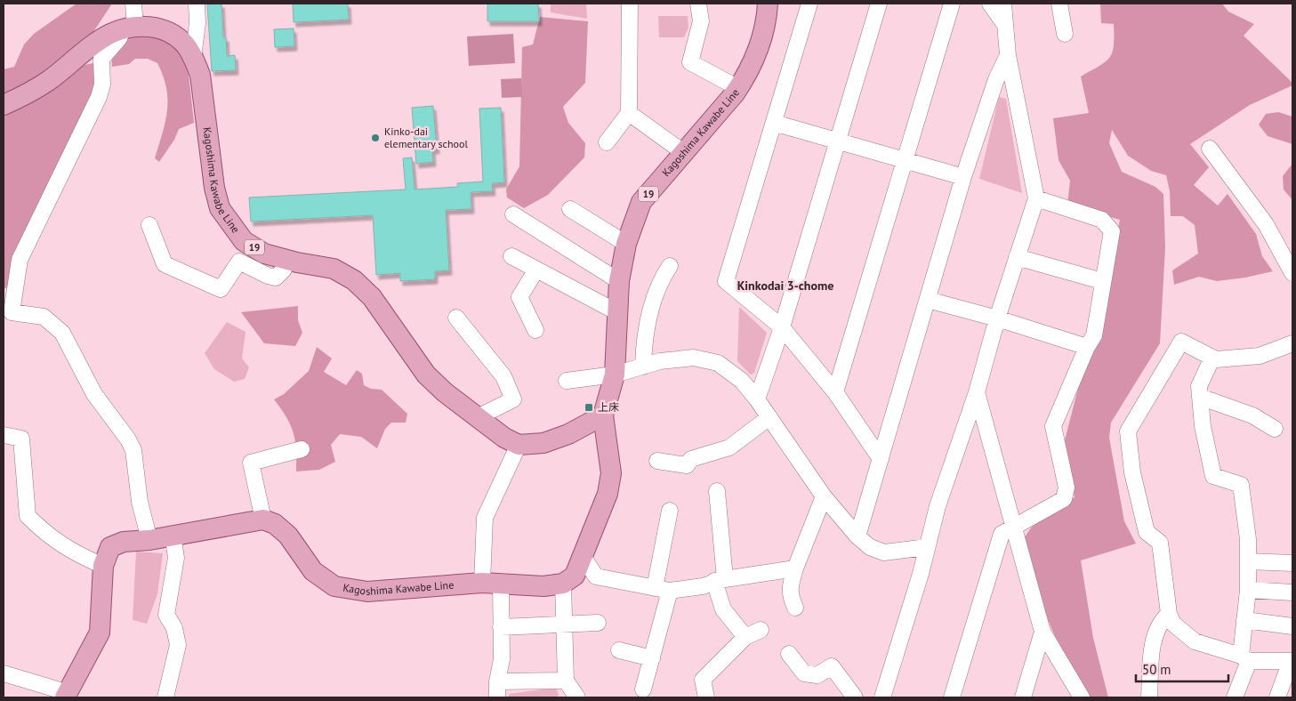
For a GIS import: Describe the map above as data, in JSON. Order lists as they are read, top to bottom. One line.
{"streets":{"main road":["Kagoshima Kawabe Line","19"]},"districts":["Kinkodai 3-chome"],"places":{"other":["Kinko-dai elementary school"],"transit":["上床"]},"scale_bar":"50 m"}
